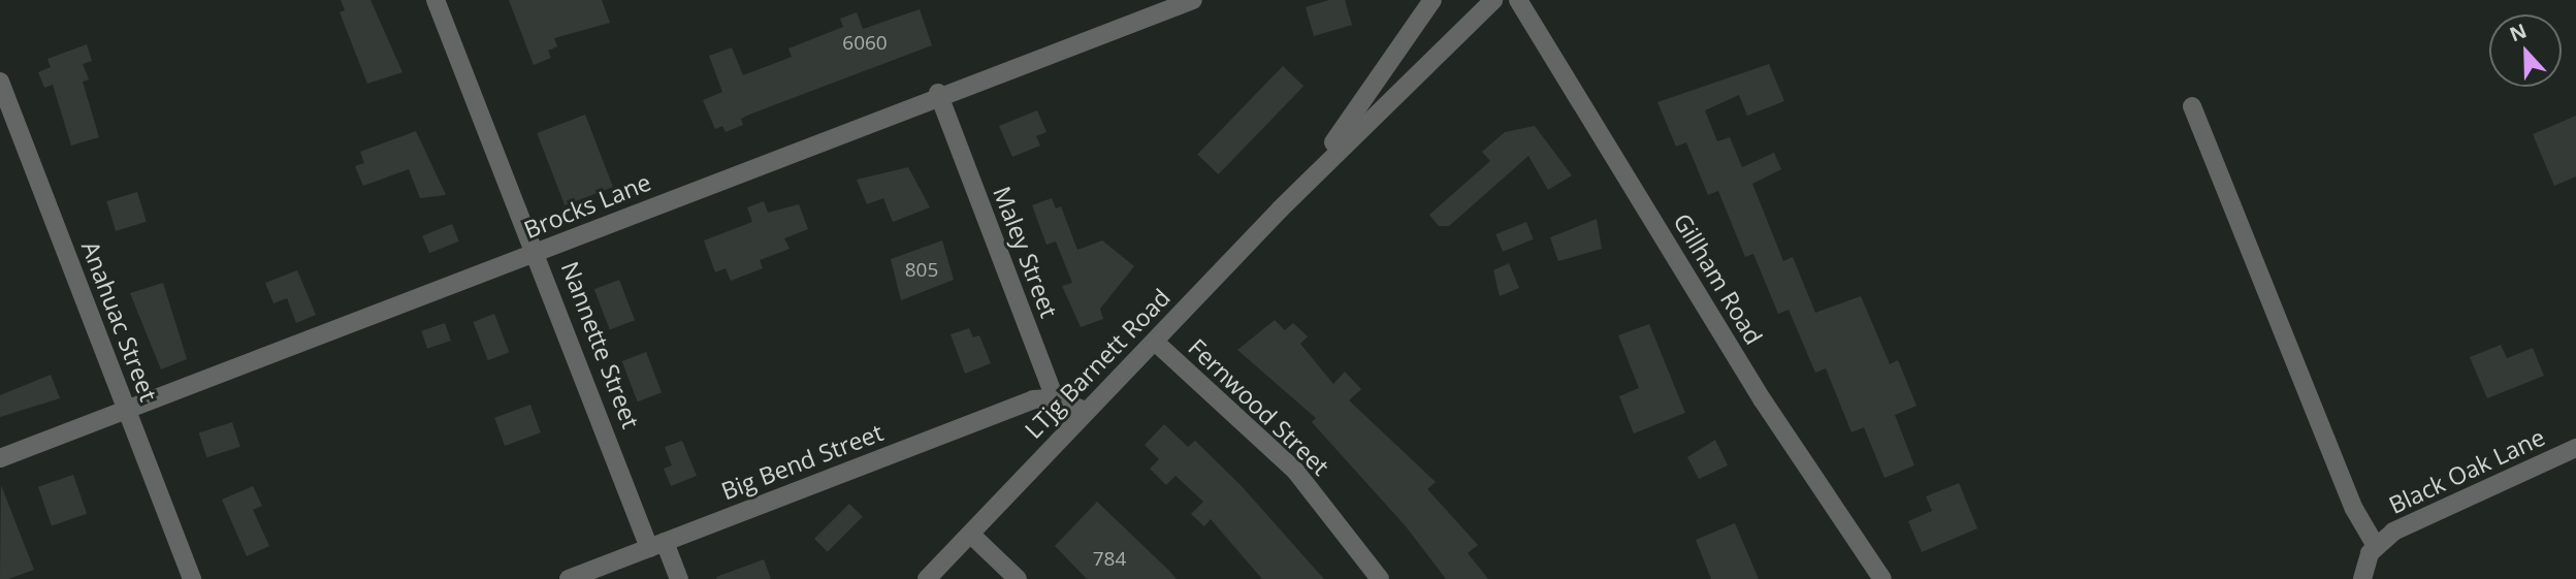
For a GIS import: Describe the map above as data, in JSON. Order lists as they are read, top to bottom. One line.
{"streets":{"street":["Brocks Lane","Maley Street","Gillham Road","Anahuac Street","Nannette Street","LTjg Barnett Road","Fernwood Street","Big Bend Street","Black Oak Lane"]},"crossings":[["Brocks Lane","Maley Street"],["Brocks Lane","Anahuac Street"],["Brocks Lane","Nannette Street"],["Maley Street","Big Bend Street"],["Nannette Street","Big Bend Street"],["LTjg Barnett Road","Fernwood Street"]],"house_numbers":["6060","805","784"],"north":"top"}
